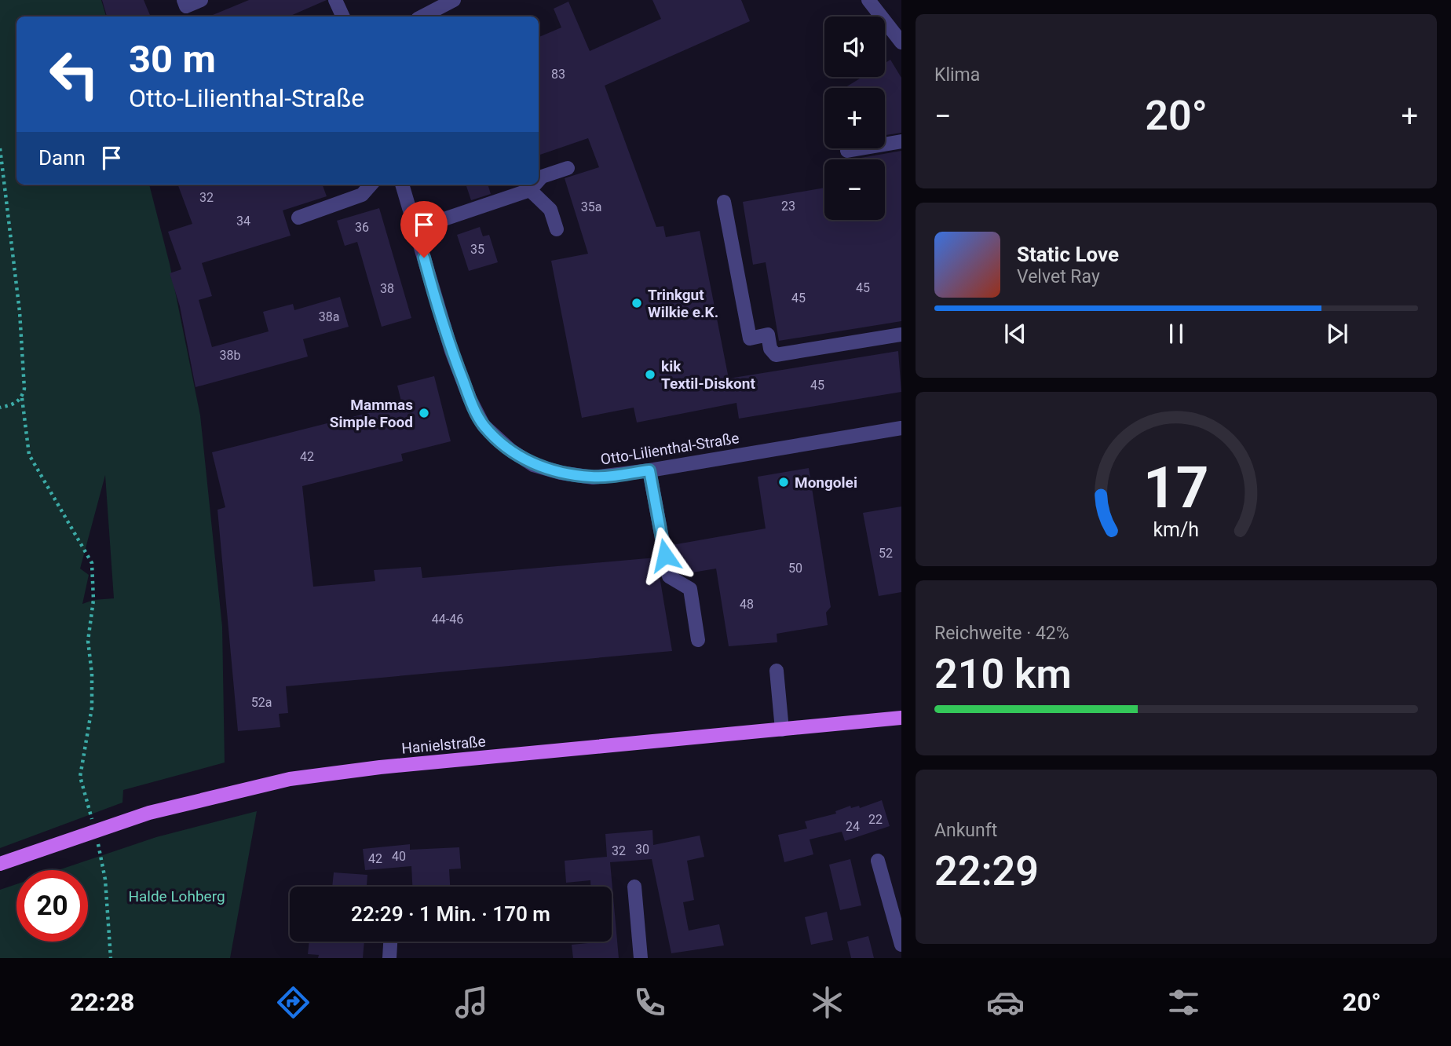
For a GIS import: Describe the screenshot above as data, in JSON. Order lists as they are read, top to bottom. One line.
{"streets":{"main road":["Hanielstraße"],"street":["Otto-Lilienthal-Straße"]},"parks":["Halde Lohberg"],"places":["Trinkgut Wilkie e.K.","kik Textil-Diskont","Mammas Simple Food","Mongolei"],"house_numbers":["83","32","23","35a","34","36","35","45","38","45","38a","38b","45","42","52","50","48","44-46","52a","22","24","30","32","40","42"],"page":{"tile":["Klima",["Reichweite · 42%","210 km"],["Ankunft","22:29"]],"map_buttons":["+","−"],"turn":["30 m","Otto-Lilienthal-Straße"],"heat":["−","20°","+"],"then":"Dann","song":["Static Love","Velvet Ray"],"limit":"20","trip":"22:29 · 1 Min. · 170 m","tabs":["22:28","20°"],"gauge":["17","km/h"]}}
